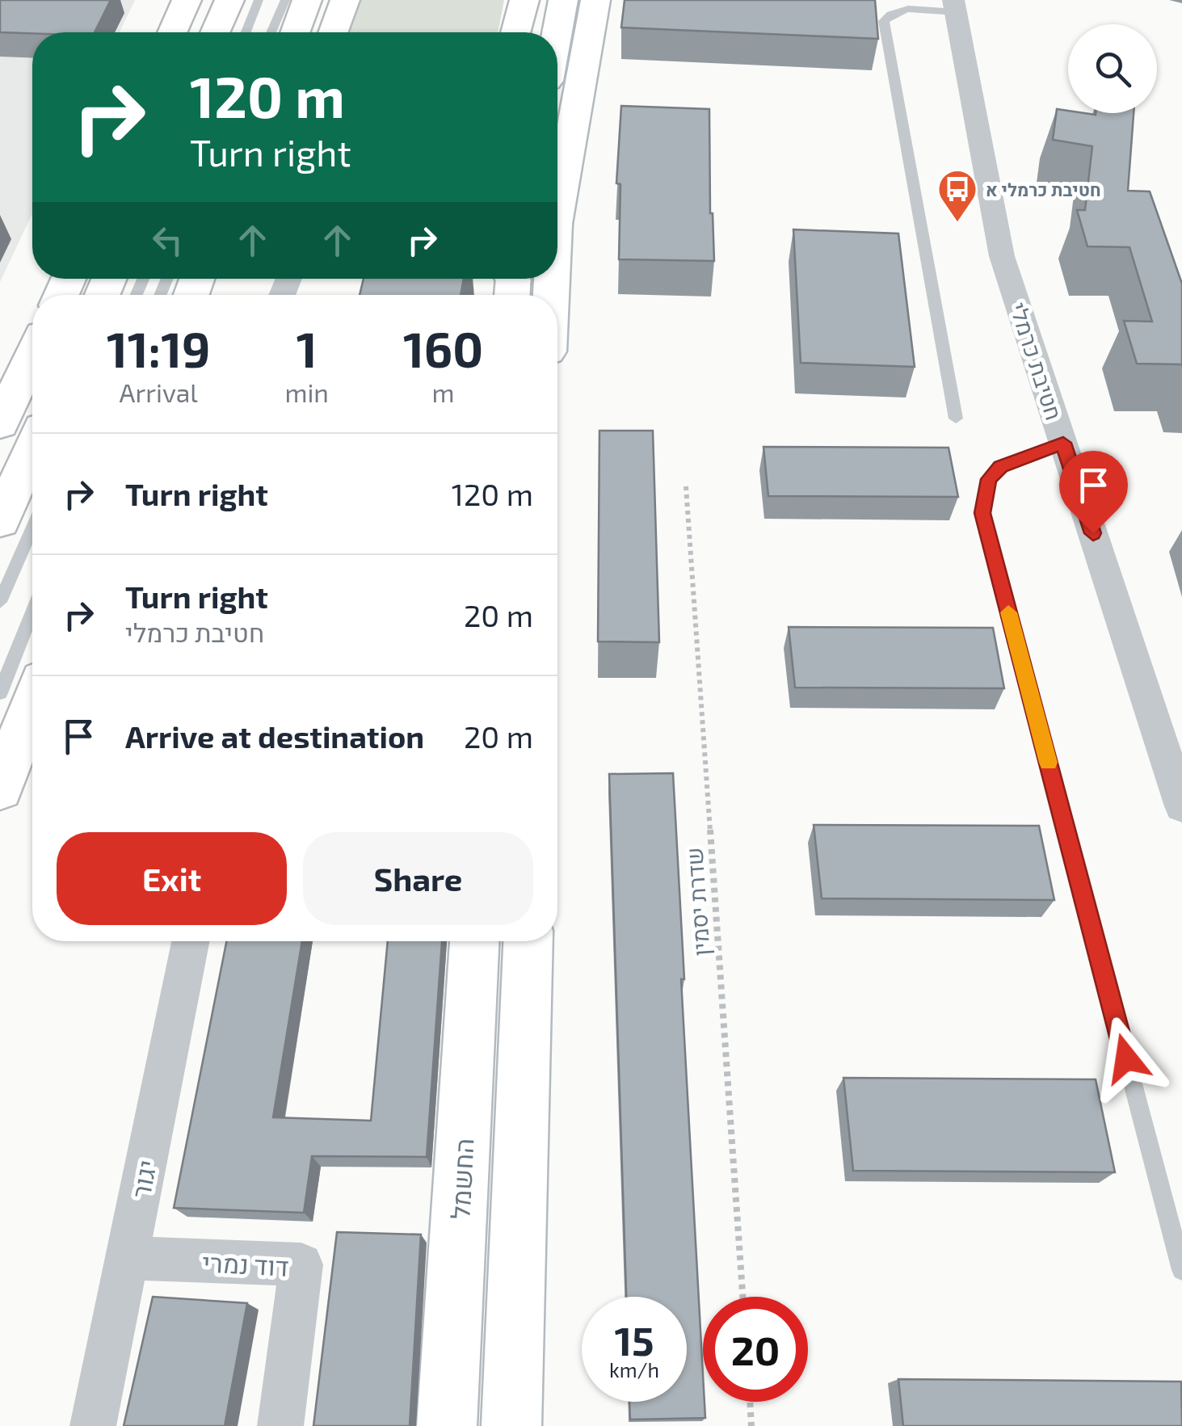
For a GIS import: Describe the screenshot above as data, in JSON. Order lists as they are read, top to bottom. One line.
{"streets":{"main road":["החשמל"],"street":["חטיבת כרמלי","יגור","דוד נמרי"],"path":["שדרת יסמין"]},"crossings":[["יגור","דוד נמרי"]],"places":{"bus stop":["חטיבת כרמלי א"]},"page":{"turn":["120 m","Turn right"],"eta":["11:19","Arrival","1","min","160","m"],"list":[{"name":"Turn right","value":"120 m"},{"name":"Turn right","note":"חטיבת כרמלי","value":"20 m"},{"name":"Arrive at destination","value":"20 m"}],"buttons":["Exit","Share"],"speed":"15 km/h","limit":"20"}}
